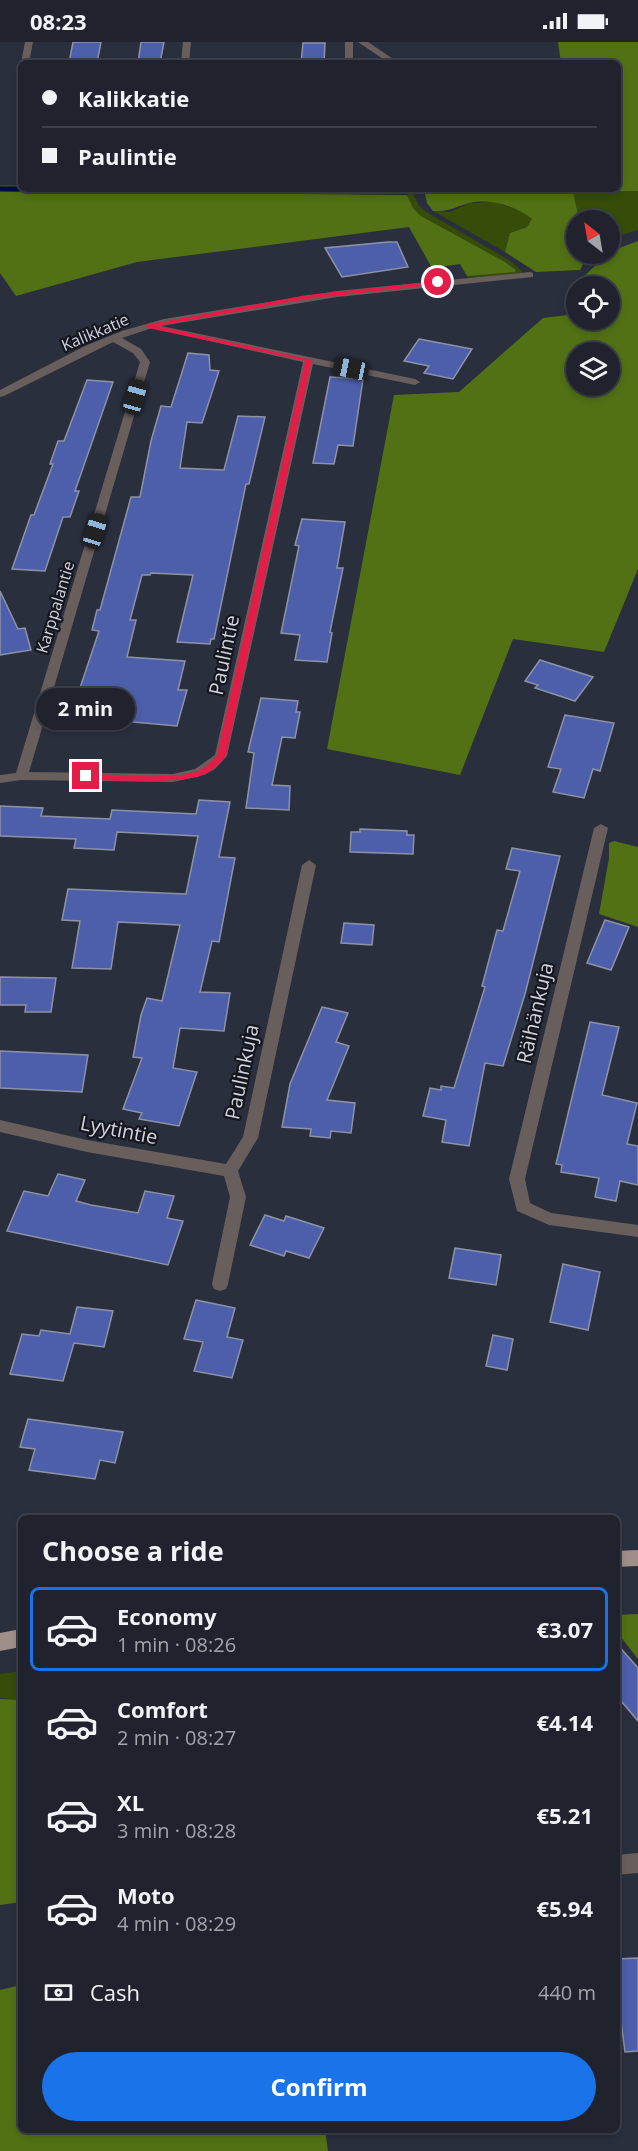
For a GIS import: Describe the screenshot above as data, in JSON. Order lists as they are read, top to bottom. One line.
{"streets":{"street":["Kalikkatie","Karppalantie","Paulintie","Räihänkuja","Paulinkuja","Lyytintie"]},"crossings":[["Kalikkatie","Karppalantie"],["Karppalantie","Paulintie"],["Paulinkuja","Lyytintie"]],"north":"top left","page":{"status":"08:23","banner":["Kalikkatie","Paulintie"],"bubble":"2 min","heading":"Choose a ride","list":[{"name":"Economy","note":"1 min · 08:26","value":"€3.07"},{"name":"Comfort","note":"2 min · 08:27","value":"€4.14"},{"name":"XL","note":"3 min · 08:28","value":"€5.21"},{"name":"Moto","note":"4 min · 08:29","value":"€5.94"}],"pay":["Cash","440 m"],"buttons":"Confirm"}}
